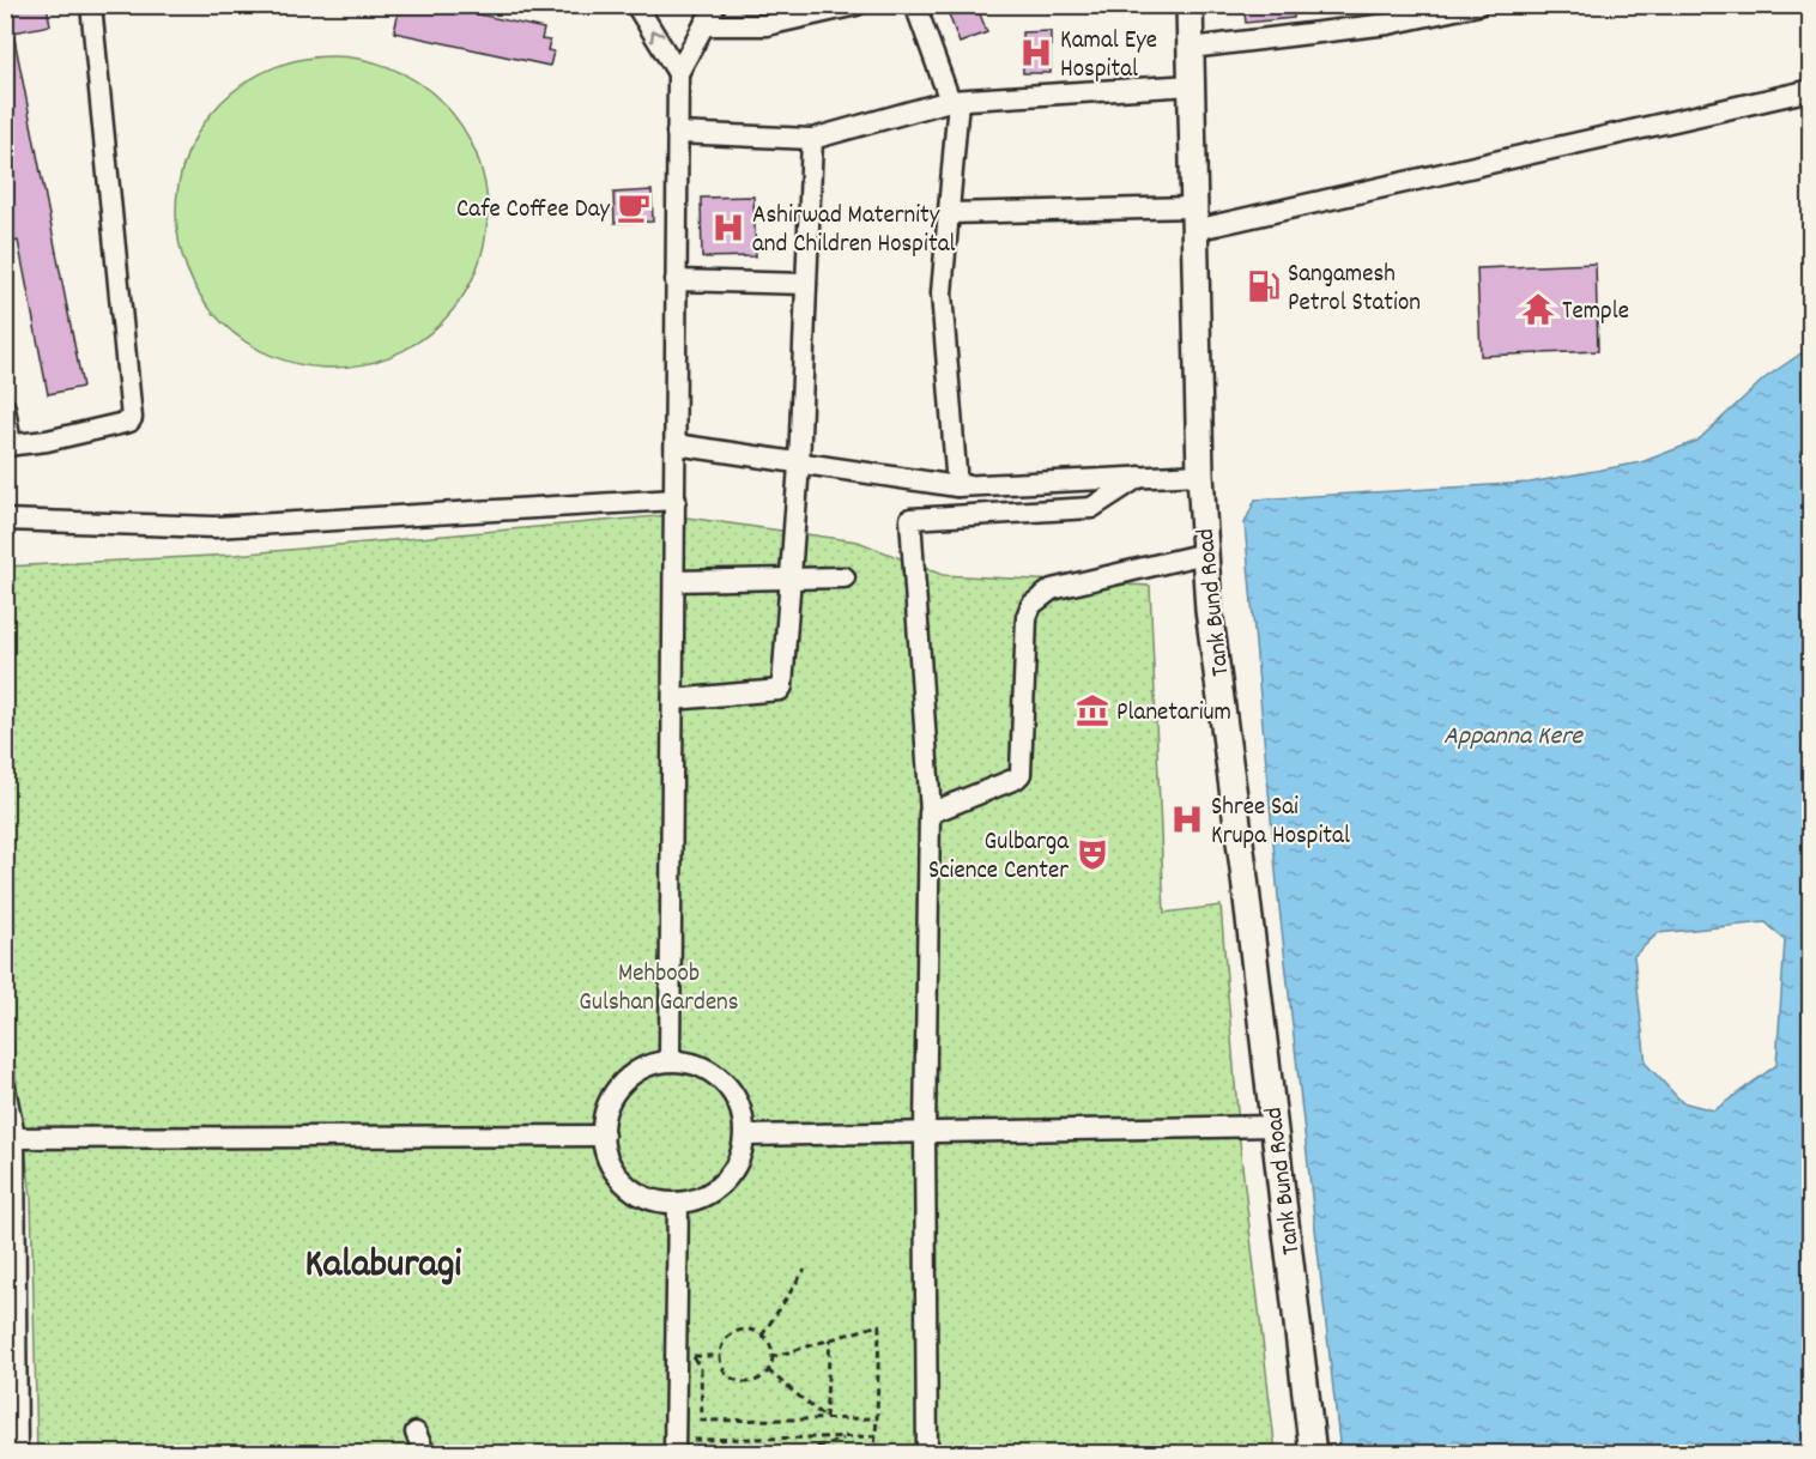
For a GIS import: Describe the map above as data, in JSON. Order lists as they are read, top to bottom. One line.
{"streets":{"main road":["Tank Bund Road"]},"districts":["Kalaburagi"],"water":["Appanna Kere"],"parks":["Mehboob Gulshan Gardens"],"places":{"hospital":["Kamal Eye Hospital","Ashirwad Maternity and Children Hospital","Shree Sai Krupa Hospital"],"cafe":["Cafe Coffee Day"],"fuel station":["Sangamesh Petrol Station"],"temple":["Temple"],"museum":["Planetarium"],"theatre":["Gulbarga Science Center"]}}
